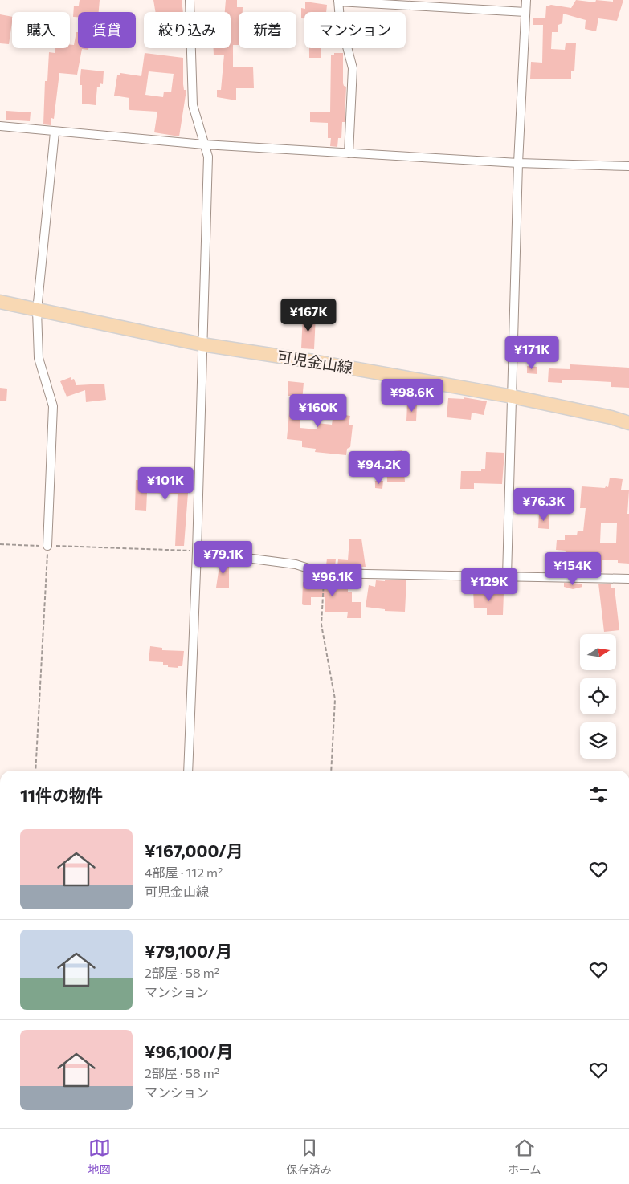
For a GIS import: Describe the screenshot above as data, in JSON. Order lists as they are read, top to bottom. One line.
{"streets":{"main road":["可児金山線"]},"north":"right","page":{"chip":["購入","賃貸","絞り込み","新着","マンション"],"price":["¥167K","¥171K","¥98.6K","¥160K","¥94.2K","¥101K","¥76.3K","¥79.1K","¥154K","¥96.1K","¥129K"],"heading":"11件の物件","list":[{"name":"¥167,000/月","note":"4部屋 · 112 m² · 可児金山線"},{"name":"¥79,100/月","note":"2部屋 · 58 m² · マンション"},{"name":"¥96,100/月","note":"2部屋 · 58 m² · マンション"}],"tabs":["地図","保存済み","ホーム"]}}
